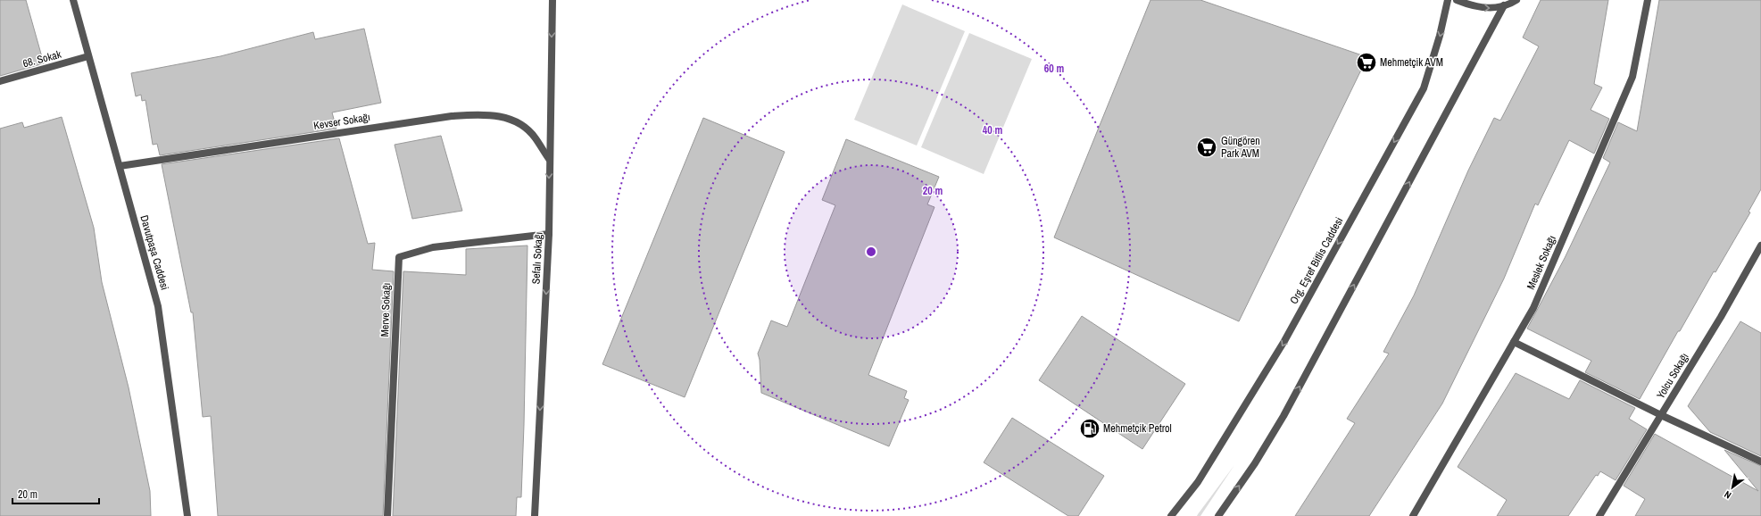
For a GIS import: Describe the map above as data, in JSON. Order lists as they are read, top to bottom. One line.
{"streets":{"street":["68. Sokak","Kevser Sokağı","Davutpaşa Caddesi","Sefalı Sokağı","Org. Eşref Bitlis Caddesi","Meslek Sokağı","Merve Sokağı","Yolcu Sokağı"]},"crossings":[["68. Sokak","Davutpaşa Caddesi"],["Kevser Sokağı","Davutpaşa Caddesi"],["Kevser Sokağı","Sefalı Sokağı"],["Sefalı Sokağı","Merve Sokağı"]],"one_way":["Sefalı Sokağı"],"places":{"supermarket":["Mehmetçik AVM","Güngören Park AVM"],"fuel station":["Mehmetçik Petrol"]},"scale_bar":"20 m","north":"bottom left","rings":["60 m","40 m","20 m"]}
